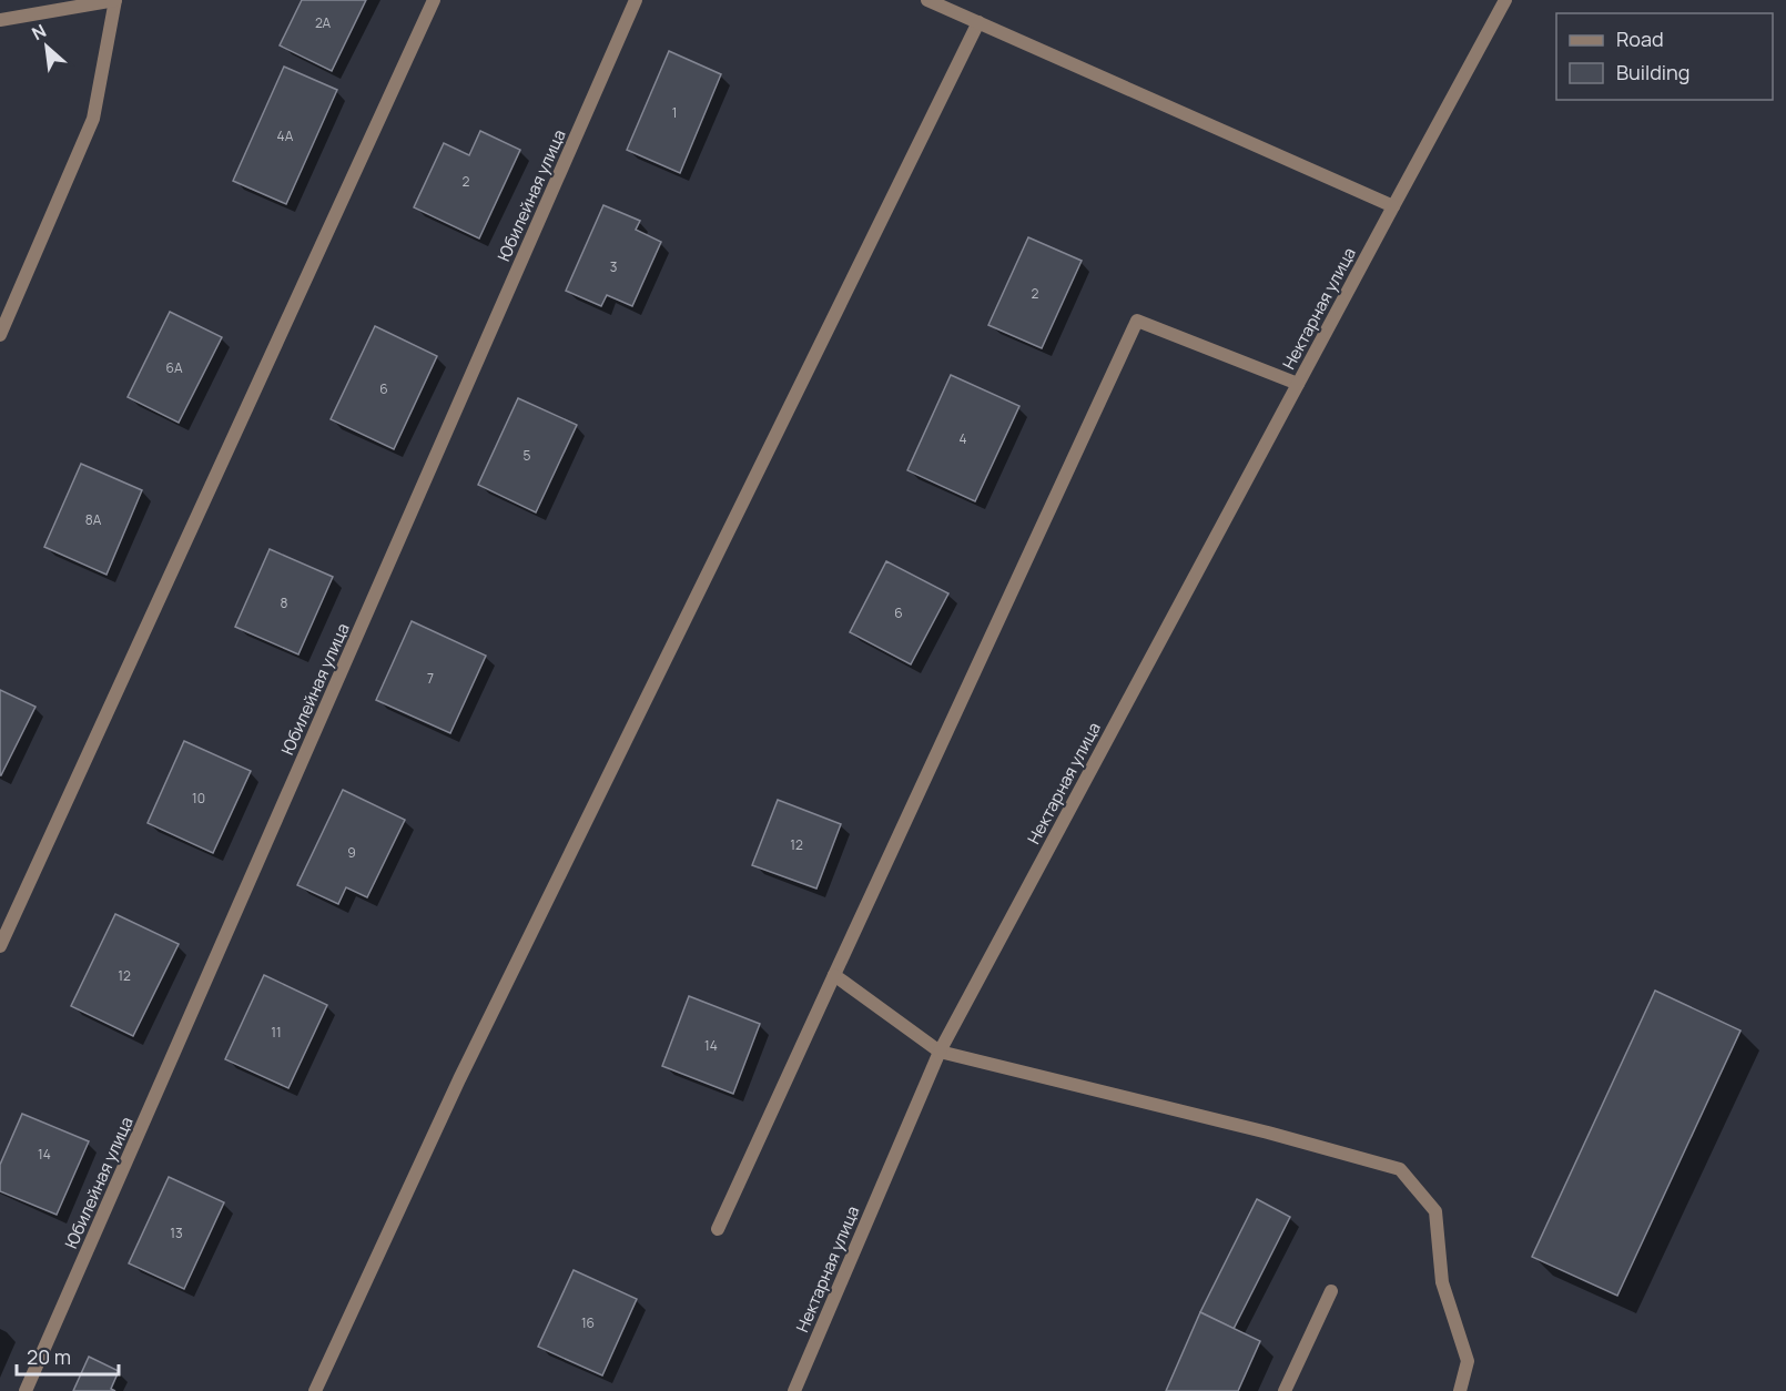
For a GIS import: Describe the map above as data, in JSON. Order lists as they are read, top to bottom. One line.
{"streets":{"street":["Юбилейная улица","Нектарная улица"]},"house_numbers":["2А","1","4А","2","3","2","6А","6","4","5","8А","8","6","7","10","12","9","12","11","14","14","13","16"],"legend":["Road","Building"],"scale_bar":"20 m","north":"top left"}
